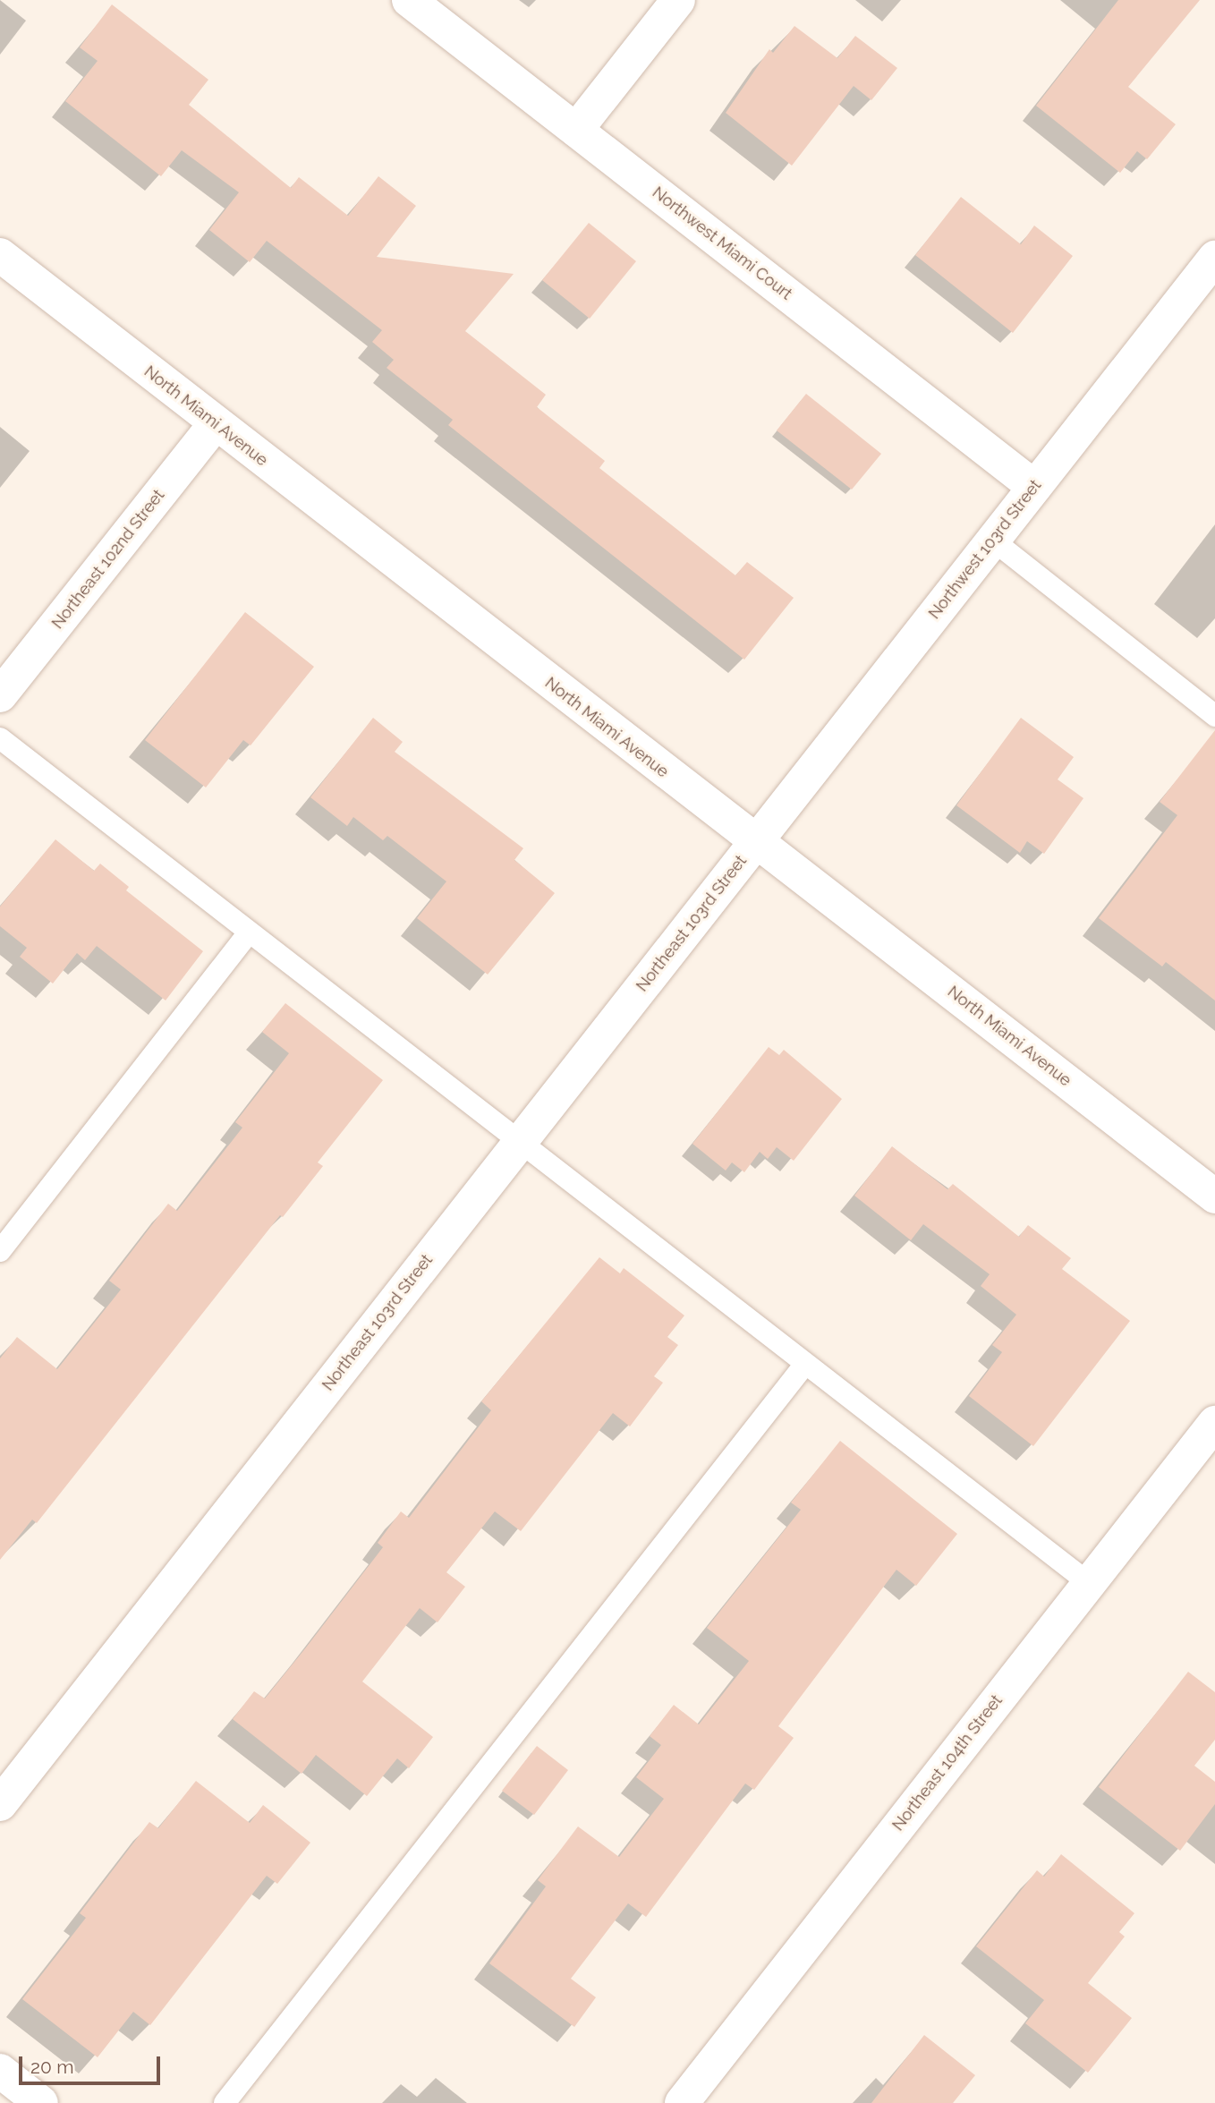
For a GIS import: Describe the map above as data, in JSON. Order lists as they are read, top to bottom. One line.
{"streets":{"main road":["Northwest Miami Court","North Miami Avenue","Northwest 103rd Street","Northeast 102nd Street","Northeast 103rd Street","Northeast 104th Street"]},"crossings":[["Northwest Miami Court","Northwest 103rd Street"],["North Miami Avenue","Northwest 103rd Street"],["North Miami Avenue","Northeast 102nd Street"],["North Miami Avenue","Northeast 103rd Street"],["Northwest 103rd Street","Northeast 103rd Street"]],"scale_bar":"20 m"}
